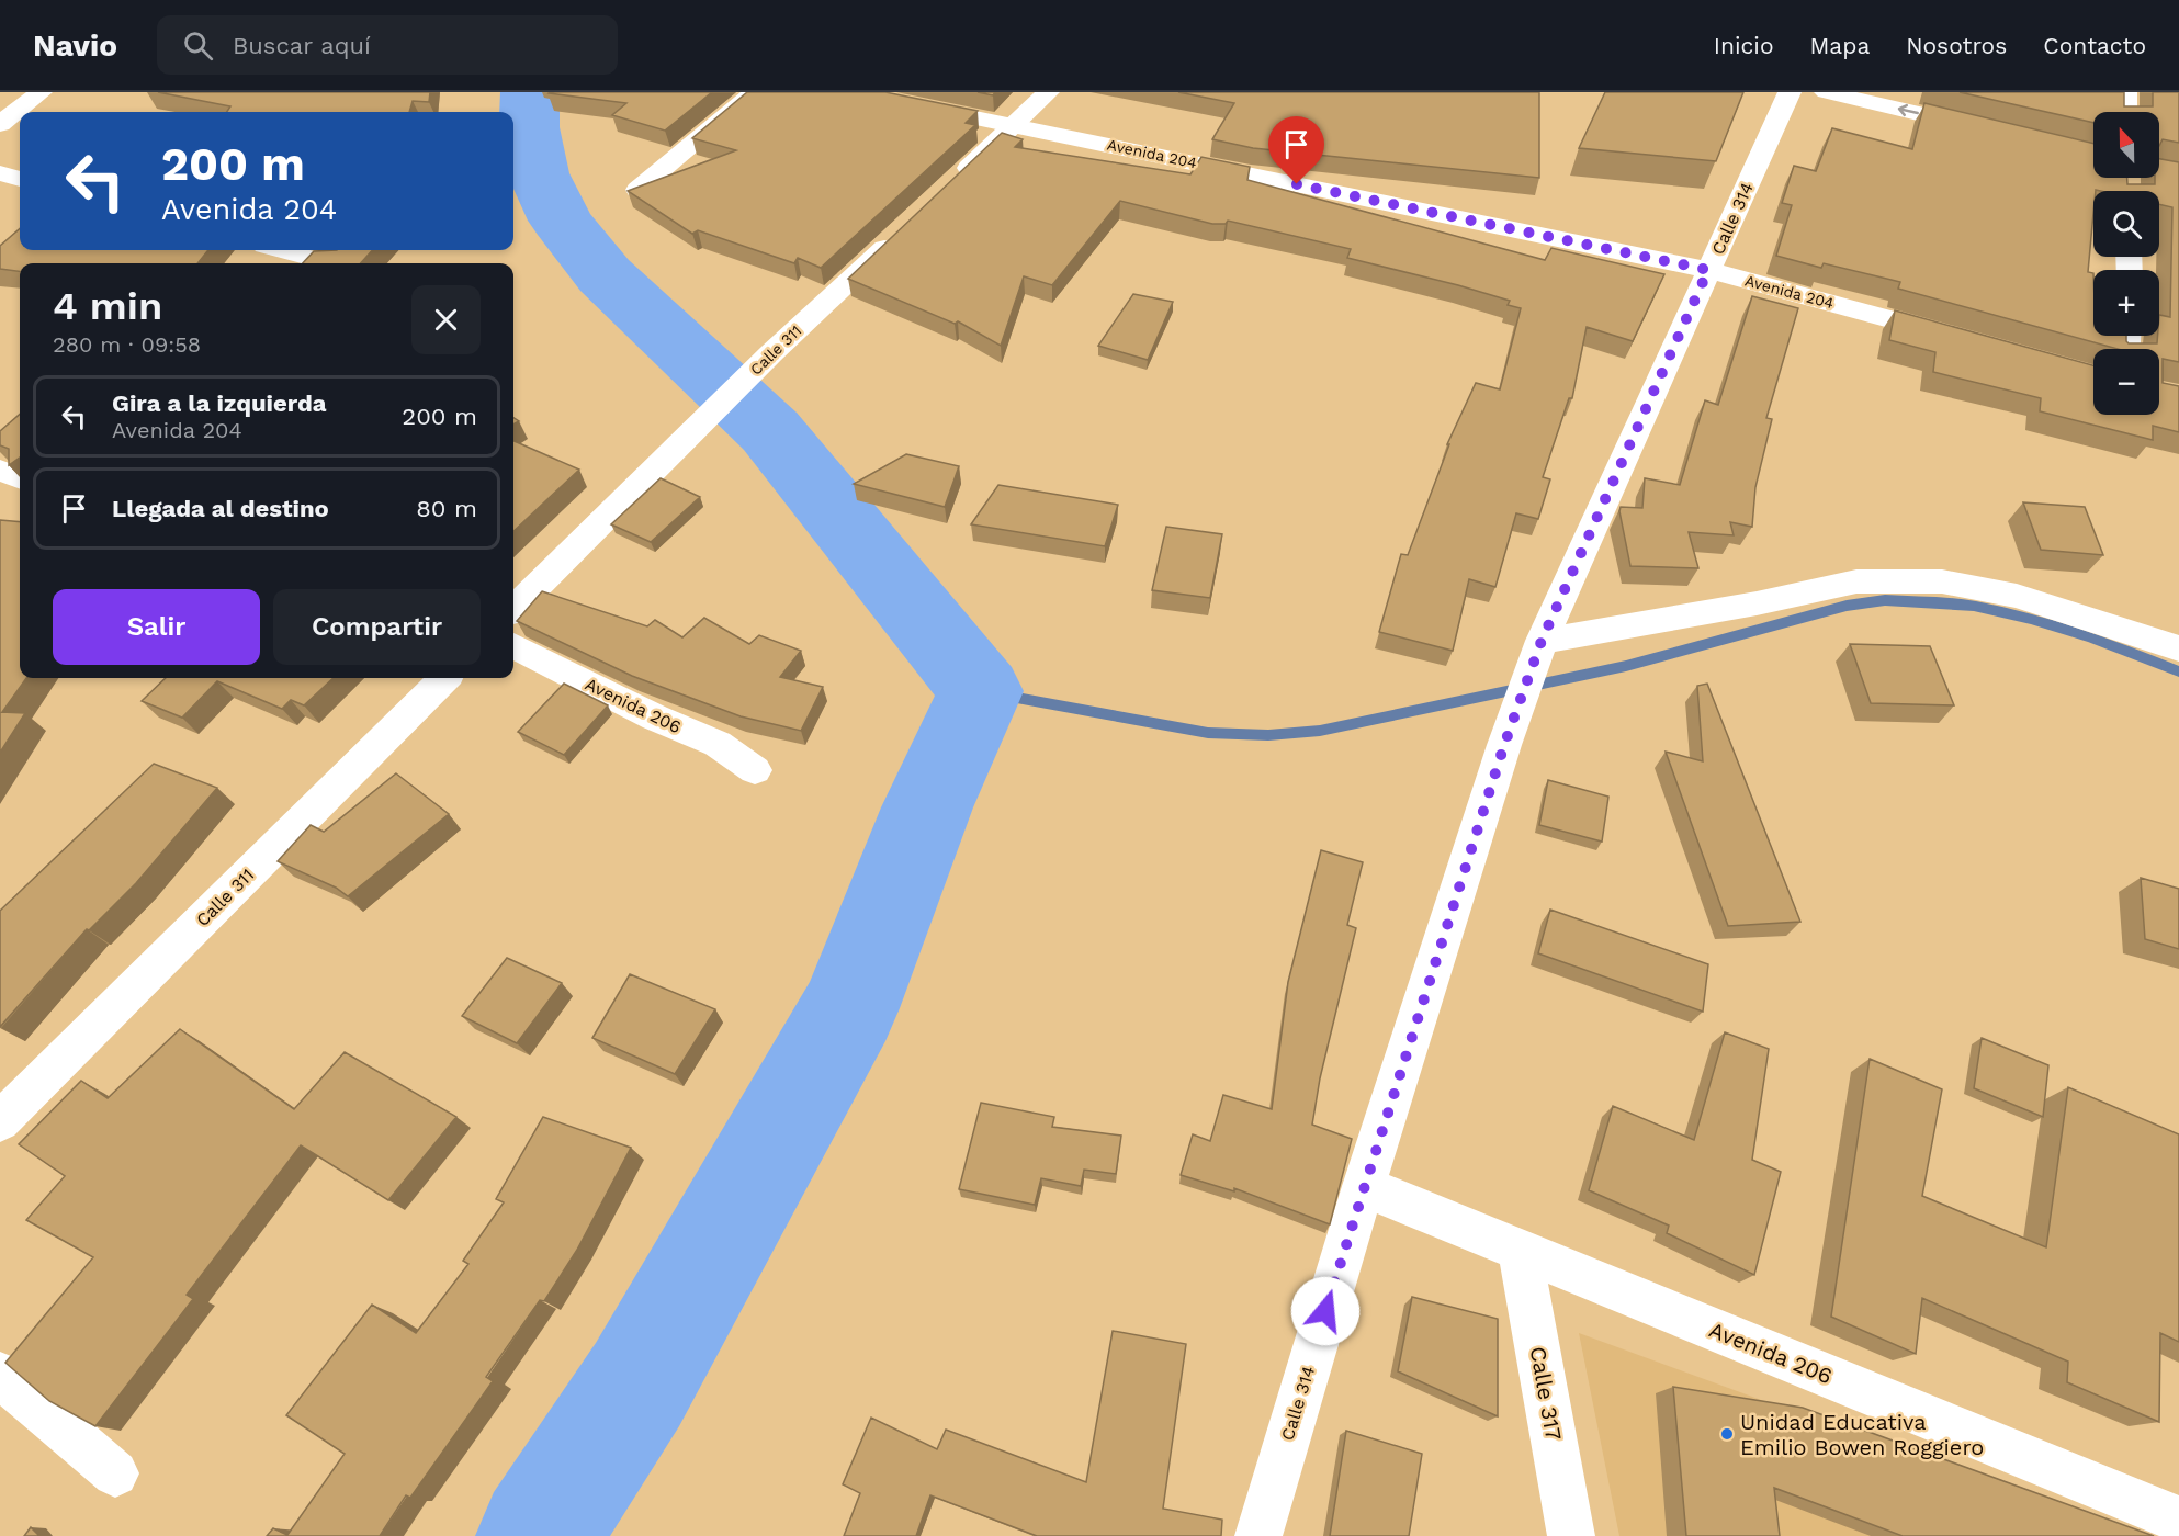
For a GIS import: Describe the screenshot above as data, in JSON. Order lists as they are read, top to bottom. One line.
{"streets":{"street":["Avenida 204","Calle 314","Calle 311","Avenida 206","Calle 317"]},"crossings":[["Avenida 204","Calle 314"],["Calle 314","Avenida 206"],["Avenida 206","Calle 317"]],"places":["Unidad Educativa Emilio Bowen Roggiero"],"north":"top","page":{"header":"Navio","search":"Buscar aquí","nav":["Inicio","Mapa","Nosotros","Contacto"],"map_buttons":["+","−"],"turn":["200 m","Avenida 204"],"heading":["4 min","280 m · 09:58"],"list":[{"name":"Gira a la izquierda","note":"Avenida 204","value":"200 m"},{"name":"Llegada al destino","value":"80 m"}],"buttons":["Salir","Compartir"]}}
